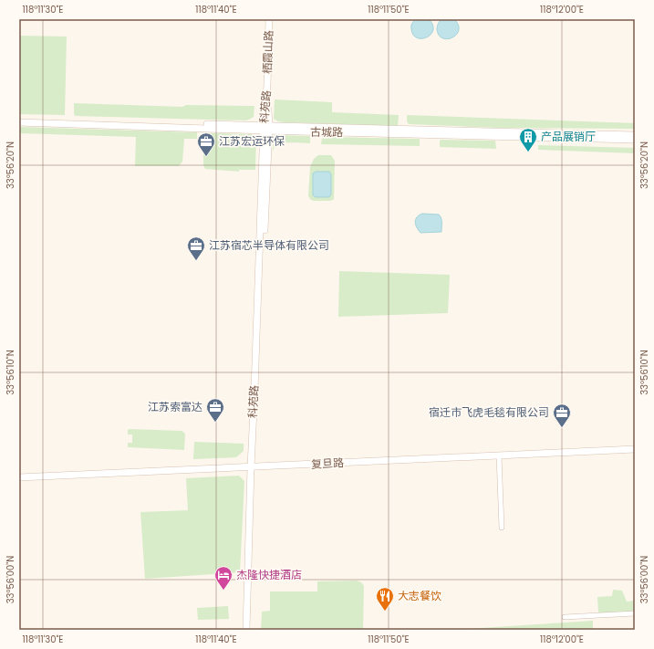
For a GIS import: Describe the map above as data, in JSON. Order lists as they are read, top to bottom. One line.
{"streets":{"street":["栖霞山路","科苑路","古城路","复旦路"]},"crossings":[["栖霞山路","科苑路"],["科苑路","古城路"],["科苑路","复旦路"]],"places":{"building":["产品展销厅"],"office":["江苏宏运环保","江苏宿芯半导体有限公司","江苏索富达","宿迁市飞虎毛毯有限公司"],"hotel":["杰隆快捷酒店"],"restaurant":["大志餐饮"]},"coordinates":["118°11'30\"E","118°11'40\"E","118°11'50\"E","118°12'00\"E","33°56'20\"N","33°56'10\"N","33°56'00\"N"]}
